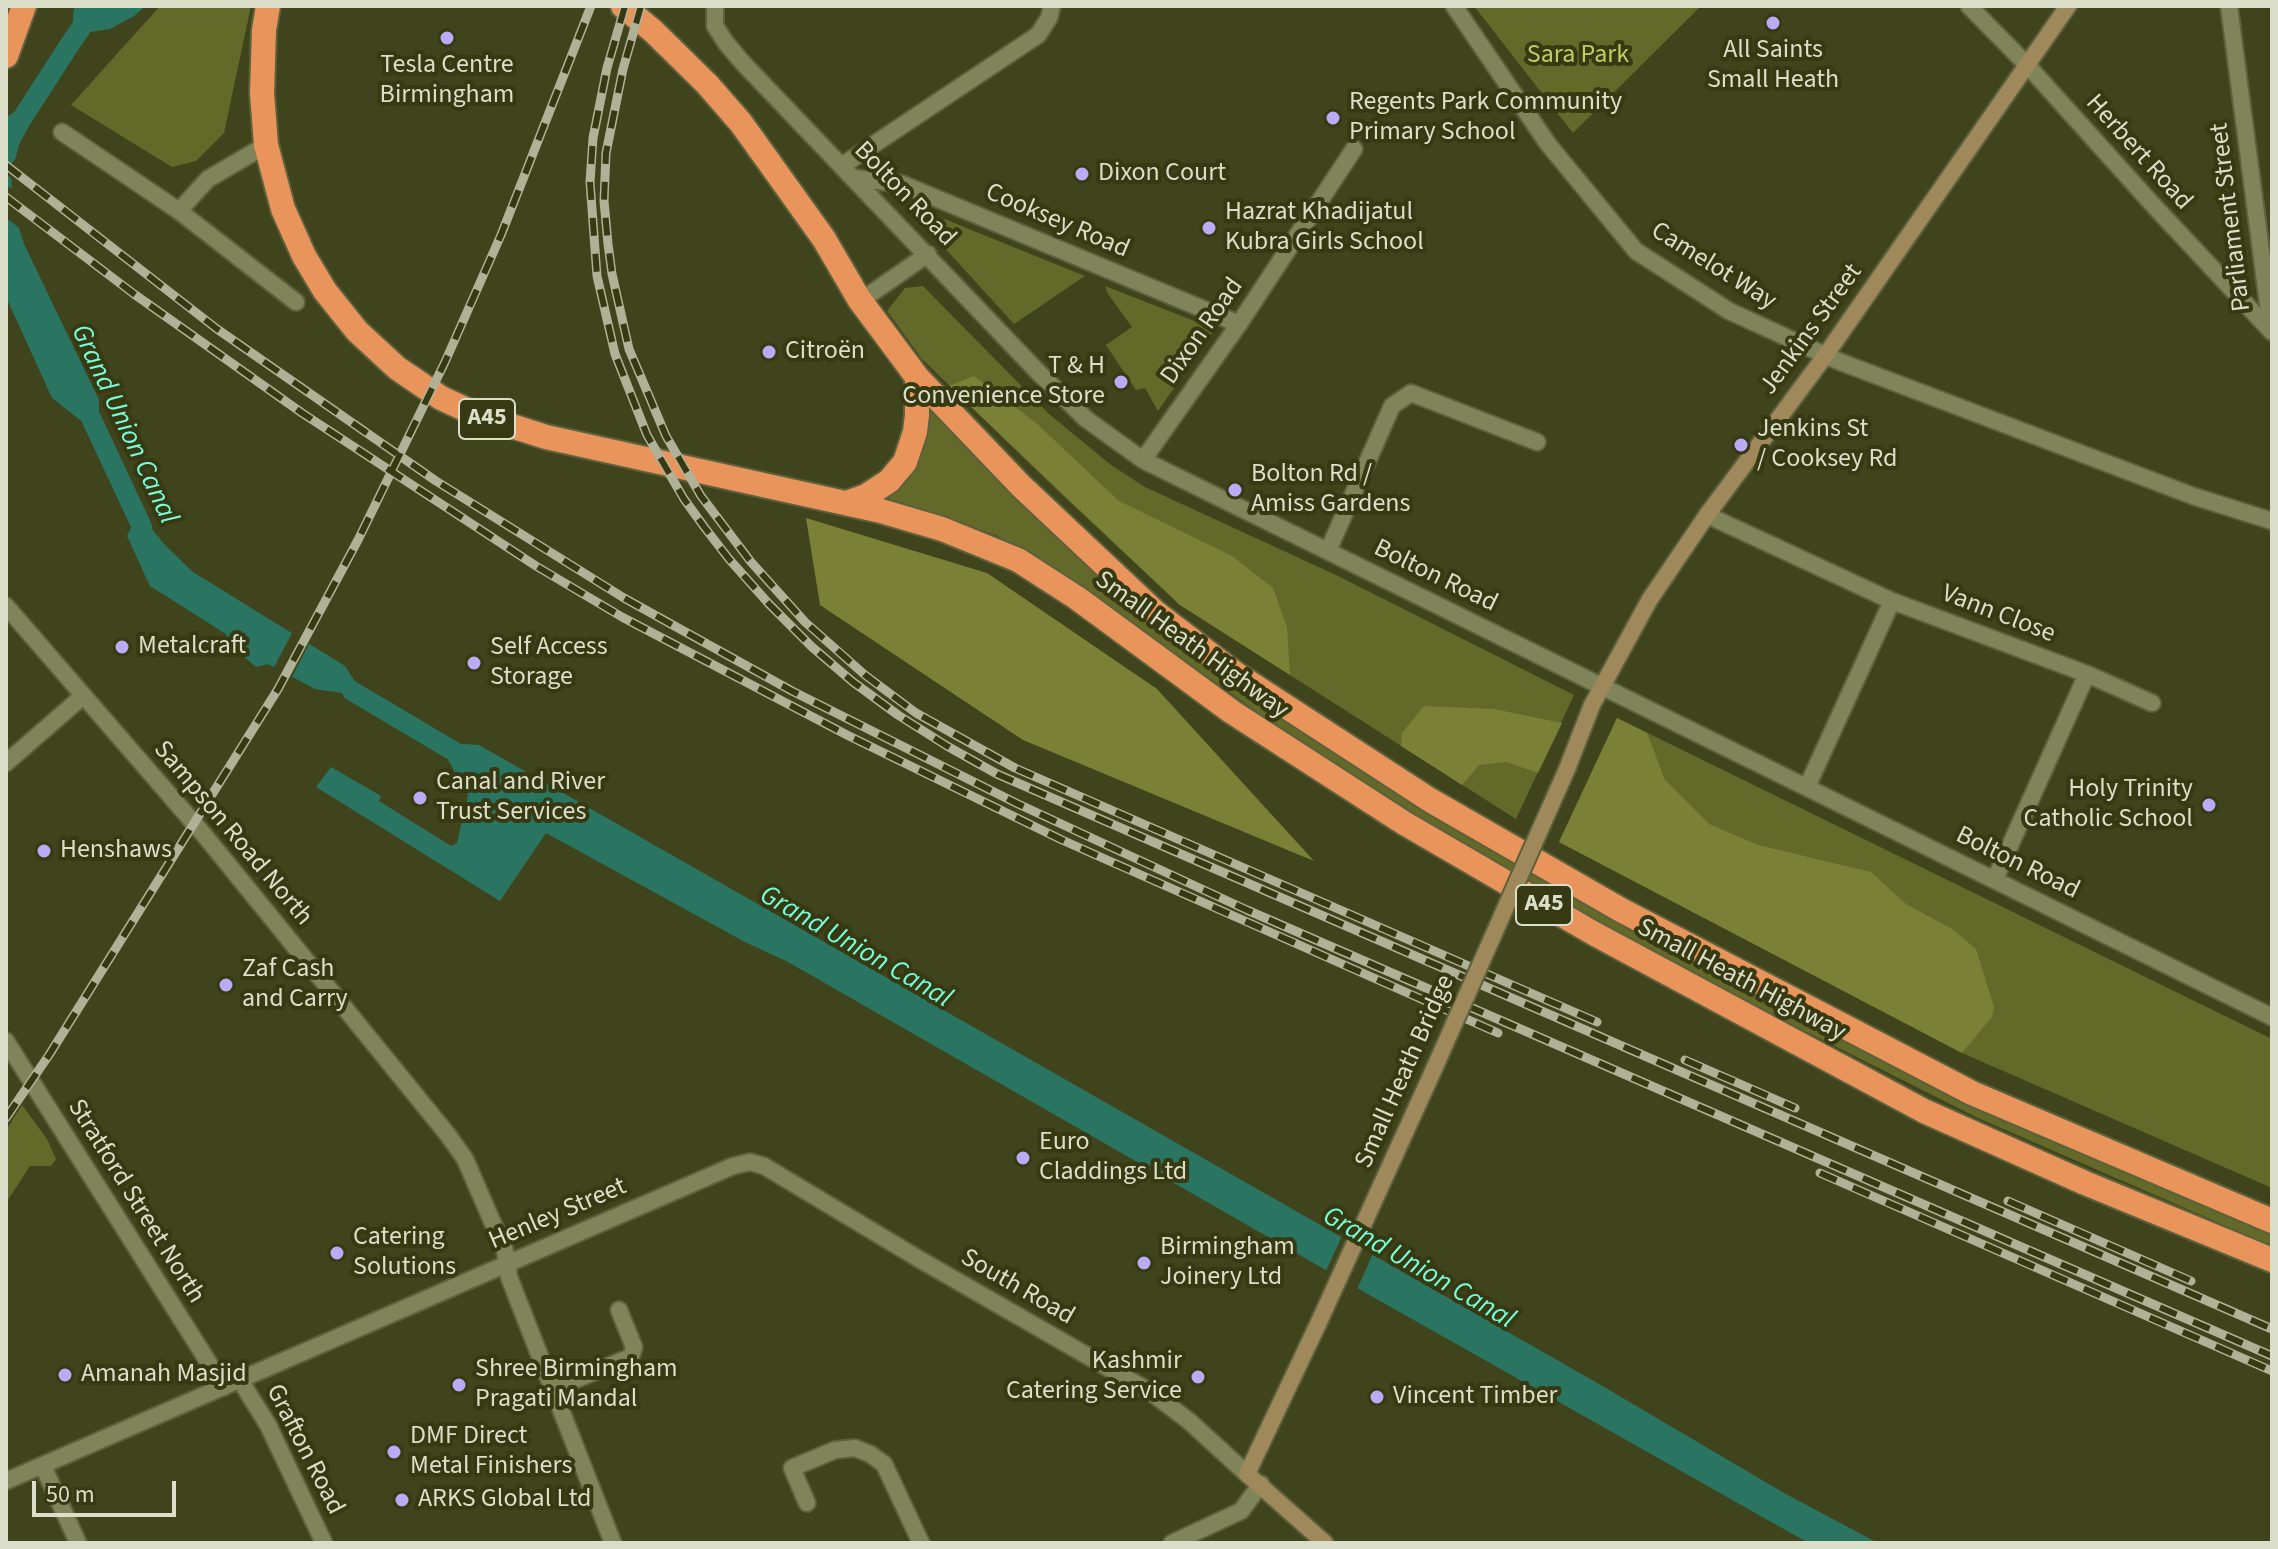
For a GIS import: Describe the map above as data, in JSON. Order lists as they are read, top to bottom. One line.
{"streets":{"highway":["A45","Small Heath Highway"],"street":["Herbert Road","Bolton Road","Parliament Street","Cooksey Road","Camelot Way","Jenkins Street","Dixon Road","Vann Close","Sampson Road North","Small Heath Bridge","Stratford Street North","Henley Street","South Road","Grafton Road"]},"crossings":[["Herbert Road","Parliament Street"],["Herbert Road","Jenkins Street"],["Bolton Road","Cooksey Road"],["Bolton Road","Jenkins Street"],["Bolton Road","Dixon Road"],["Bolton Road","Small Heath Bridge"],["Cooksey Road","Dixon Road"],["Camelot Way","Jenkins Street"],["Jenkins Street","Vann Close"],["Jenkins Street","Small Heath Bridge"],["Sampson Road North","Henley Street"],["Small Heath Bridge","South Road"],["Stratford Street North","Henley Street"],["Henley Street","South Road"],["Henley Street","Grafton Road"]],"water":["Grand Union Canal"],"parks":["Sara Park"],"places":["All Saints Small Heath","Tesla Centre Birmingham","Regents Park Community Primary School","Dixon Court","Hazrat Khadijatul Kubra Girls School","Citroën","T & H Convenience Store","Jenkins St / Cooksey Rd","Bolton Rd / Amiss Gardens","Metalcraft","Self Access Storage","Canal and River Trust Services","Holy Trinity Catholic School","Henshaws","Zaf Cash and Carry","Euro Claddings Ltd","Catering Solutions","Birmingham Joinery Ltd","Amanah Masjid","Kashmir Catering Service","Shree Birmingham Pragati Mandal","Vincent Timber","DMF Direct Metal Finishers","ARKS Global Ltd"],"scale_bar":"50 m"}
